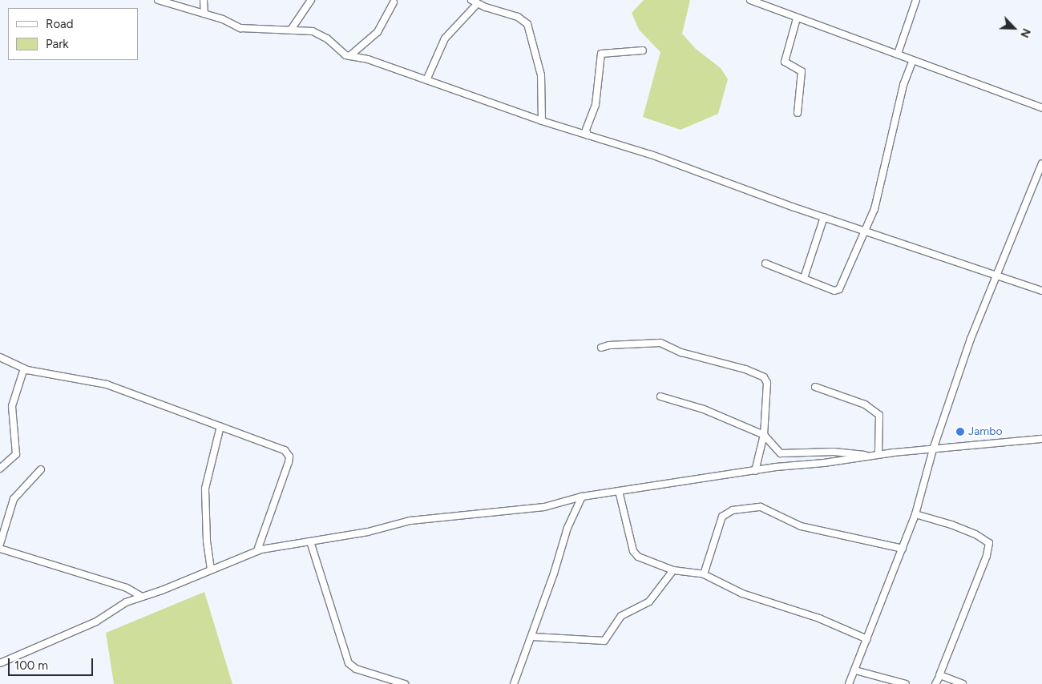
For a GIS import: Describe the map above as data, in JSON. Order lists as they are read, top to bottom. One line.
{"places":["Jambo"],"legend":["Road","Park"],"scale_bar":"100 m","north":"bottom right"}
